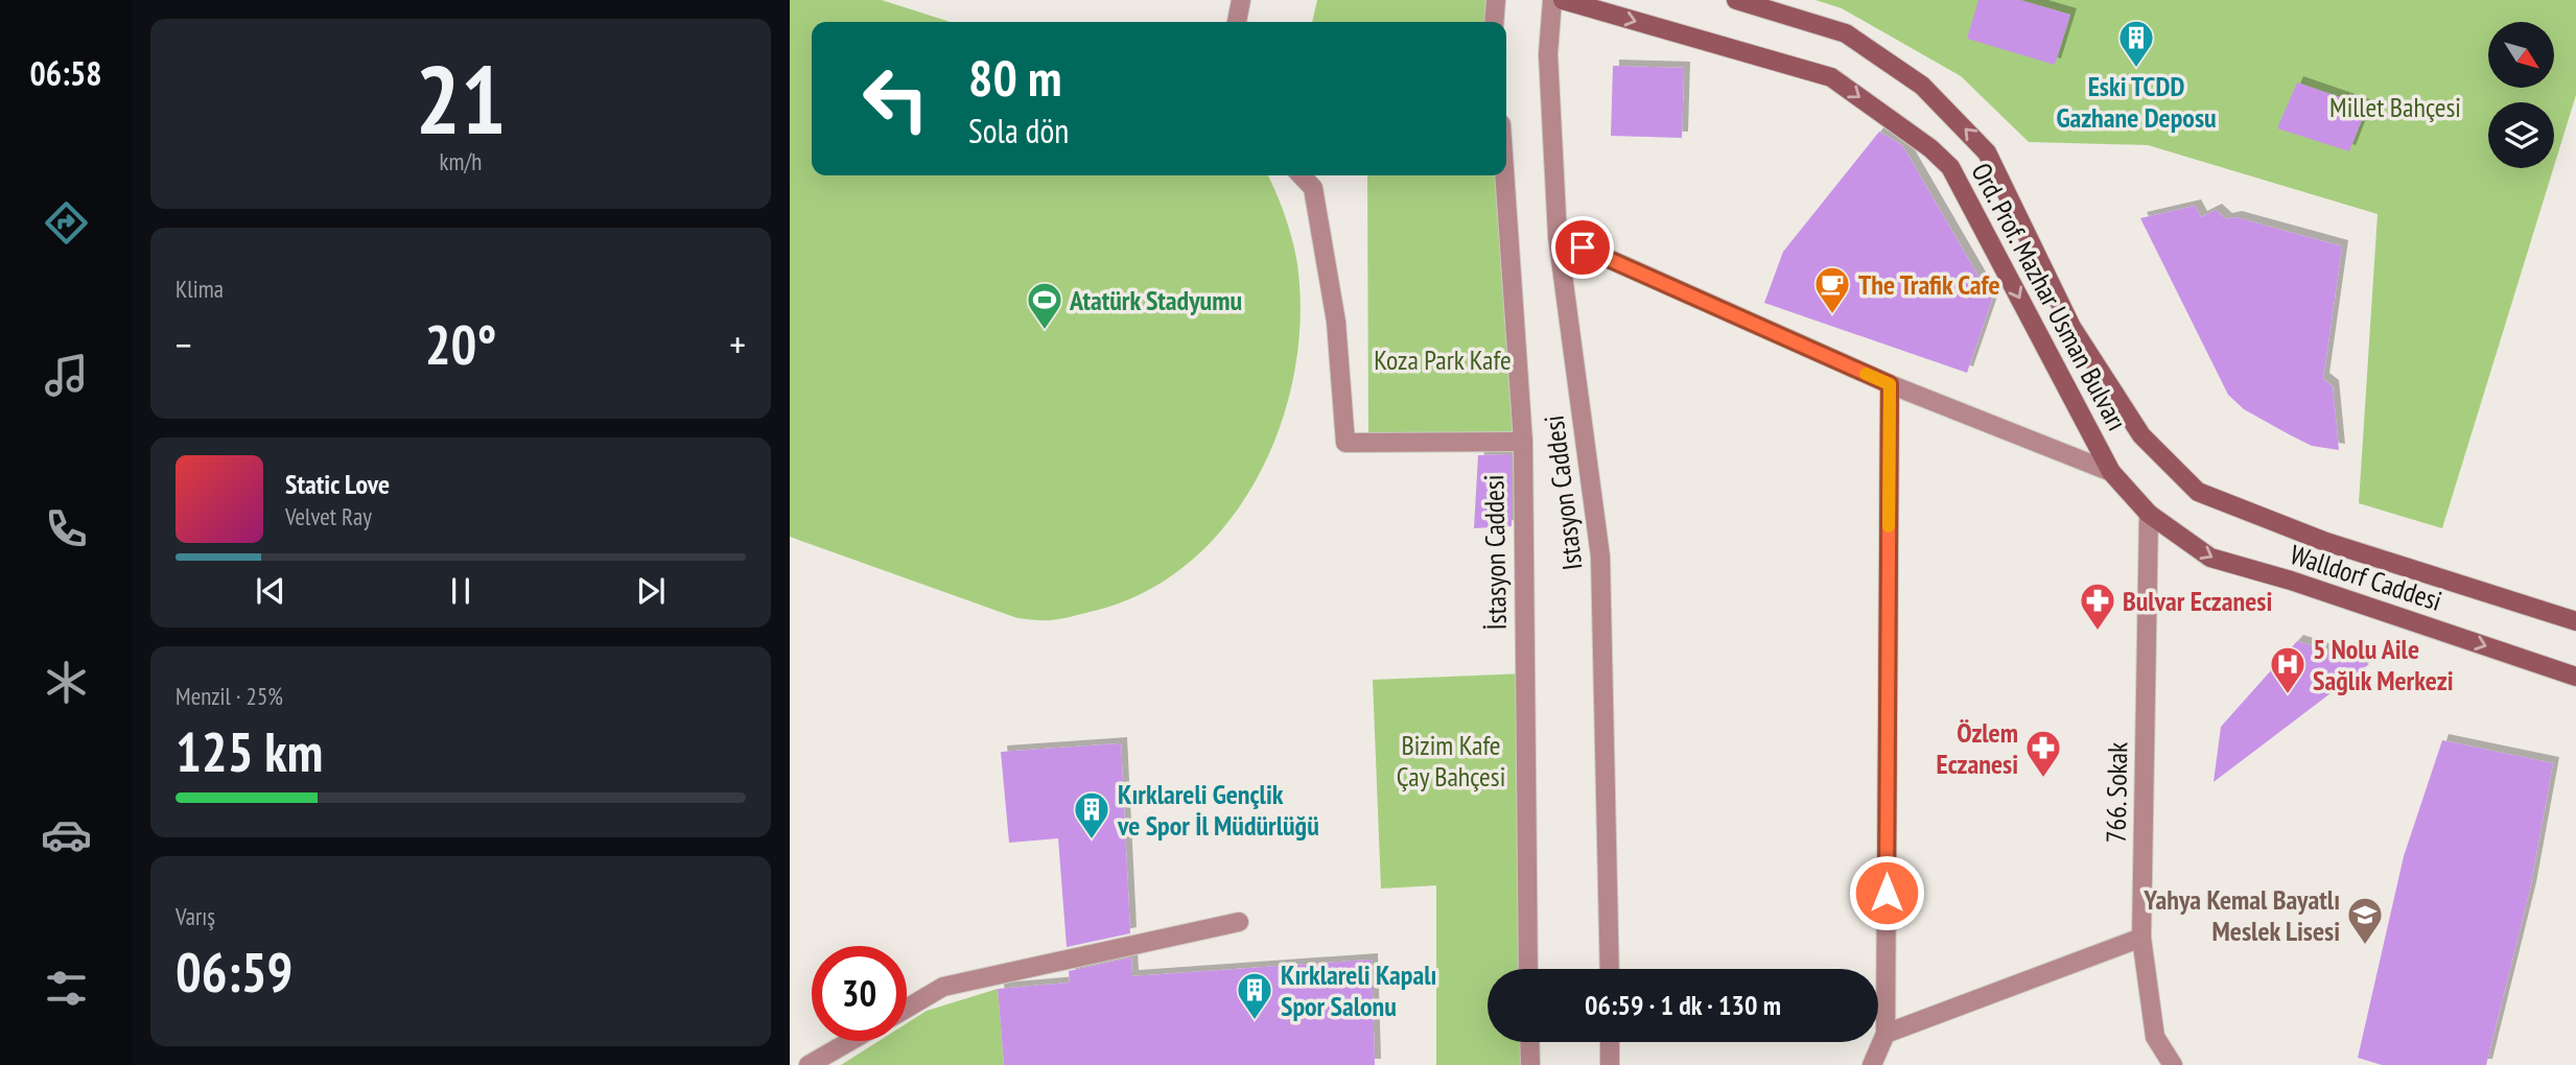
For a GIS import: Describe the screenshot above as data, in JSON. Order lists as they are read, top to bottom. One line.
{"streets":{"main road":["Ord. Prof. Mazhar Usman Bulvarı","Walldorf Caddesi"],"street":["Istasyon Caddesi","İstasyon Caddesi","766. Sokak"]},"crossings":[["Ord. Prof. Mazhar Usman Bulvarı","Walldorf Caddesi"],["Ord. Prof. Mazhar Usman Bulvarı","766. Sokak"],["Walldorf Caddesi","766. Sokak"]],"parks":["Millet Bahçesi","Koza Park Kafe","Bizim Kafe Çay Bahçesi"],"places":{"building":["Eski TCDD Gazhane Deposu","Kırklareli Gençlik ve Spor İl Müdürlüğü","Kırklareli Kapalı Spor Salonu"],"cafe":["The Trafik Cafe"],"sports":["Atatürk Stadyumu"],"pharmacy":["Bulvar Eczanesi","Özlem Eczanesi"],"hospital":["5 Nolu Aile Sağlık Merkezi"],"school or university":["Yahya Kemal Bayatlı Meslek Lisesi"]},"north":"bottom right","page":{"tabs":"06:58","tile":[["21","km/h"],"Klima",["Menzil · 25%","125 km"],["Varış","06:59"]],"turn":["80 m","Sola dön"],"heat":["−","20°","+"],"song":["Static Love","Velvet Ray"],"limit":"30","trip":"06:59 · 1 dk · 130 m"}}
